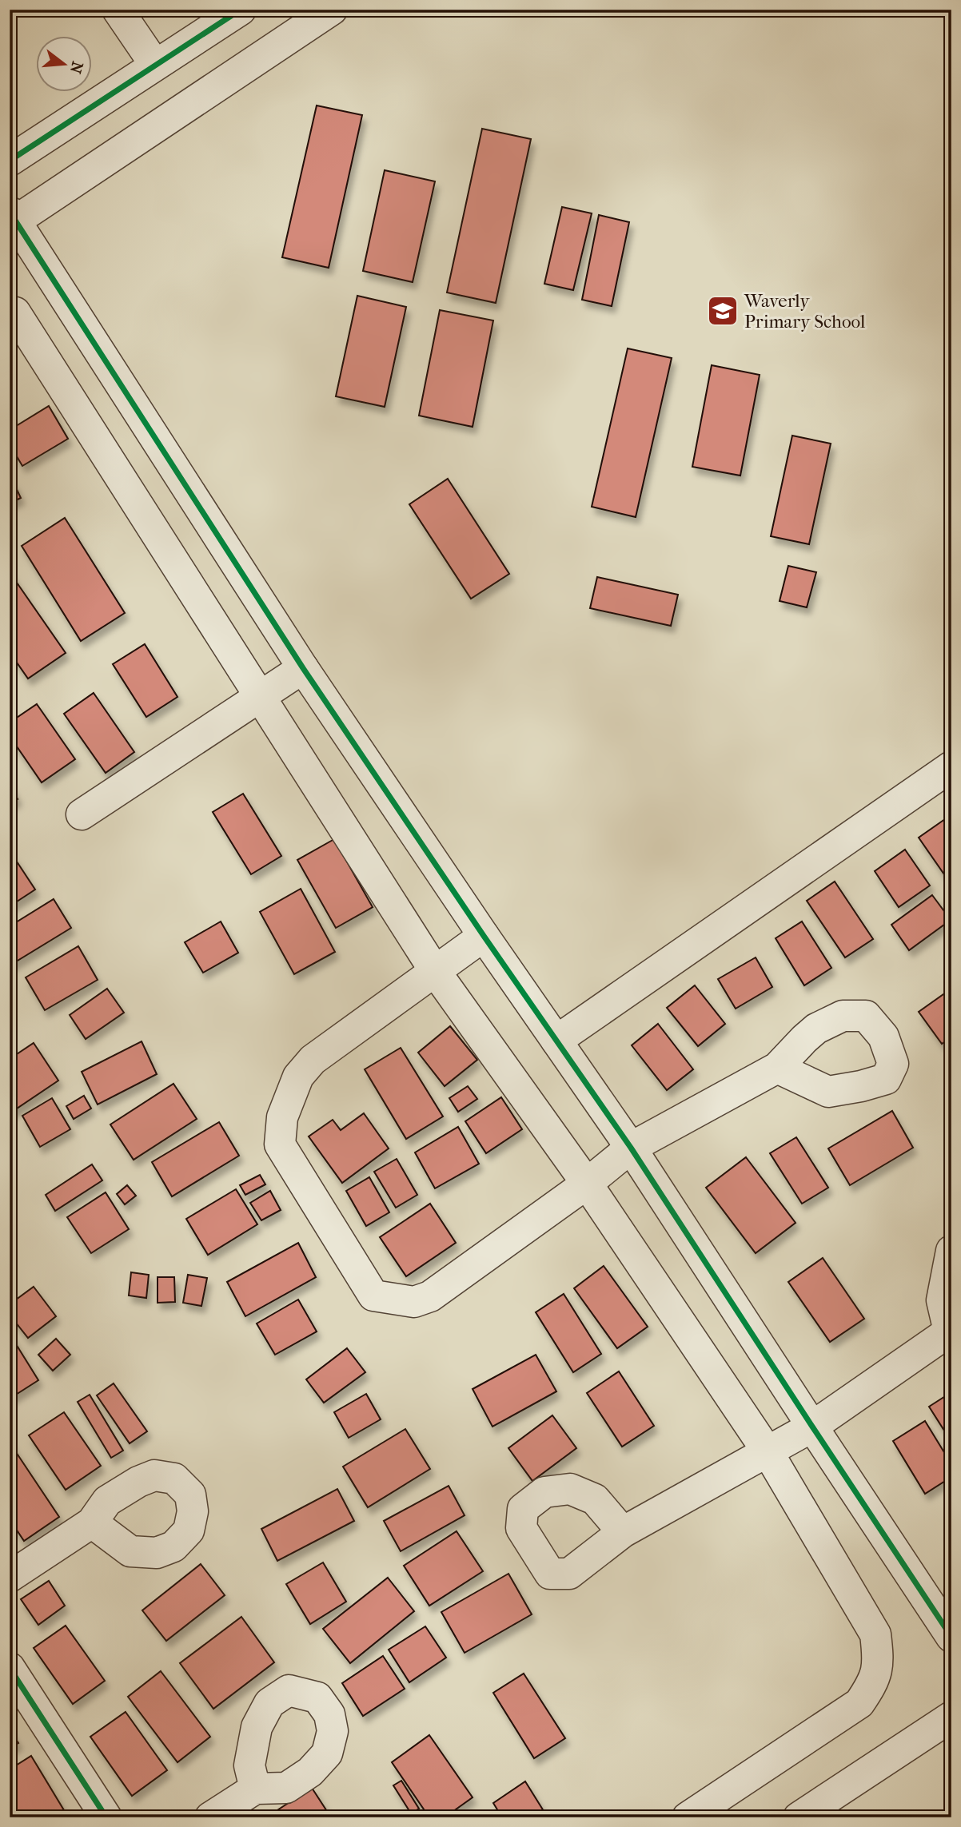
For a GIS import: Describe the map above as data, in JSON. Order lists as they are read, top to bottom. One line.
{"places":{"school or university":["Waverly Primary School"]},"north":"right"}
